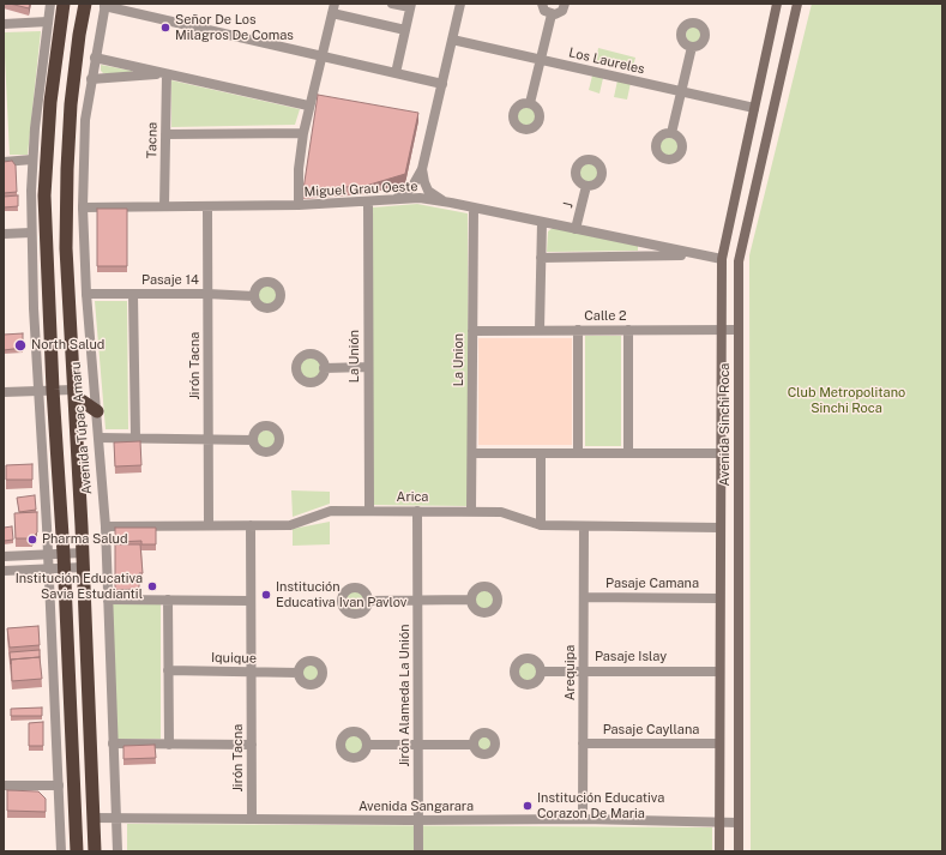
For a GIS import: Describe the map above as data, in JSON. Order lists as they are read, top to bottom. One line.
{"streets":{"highway":["Avenida Túpac Amaru"],"main road":["Avenida Sinchi Roca"],"street":["Los Laureles","Tacna","Miguel Grau Oeste","J","Pasaje 14","Calle 2","La Unión","La Union","Jirón Tacna","Arica","Pasaje Camana","Pasaje Islay","Iquique","Arequipa","Jirón Alameda La Unión","Pasaje Cayllana","Avenida Sangarara"]},"crossings":[["Los Laureles","Avenida Sinchi Roca"],["Tacna","Miguel Grau Oeste"],["Miguel Grau Oeste","J"],["Miguel Grau Oeste","La Unión"],["Miguel Grau Oeste","La Union"],["Miguel Grau Oeste","Jirón Tacna"],["Miguel Grau Oeste","Avenida Sinchi Roca"],["Miguel Grau Oeste","Avenida Túpac Amaru"],["Pasaje 14","Jirón Tacna"],["Pasaje 14","Avenida Túpac Amaru"],["Calle 2","La Union"],["Calle 2","Avenida Sinchi Roca"],["La Unión","Arica"],["La Union","Arica"],["Jirón Tacna","Arica"],["Jirón Tacna","Iquique"],["Jirón Tacna","Avenida Sangarara"],["Avenida Sinchi Roca","Arica"],["Avenida Sinchi Roca","Pasaje Camana"],["Avenida Sinchi Roca","Pasaje Islay"],["Avenida Sinchi Roca","Pasaje Cayllana"],["Avenida Sinchi Roca","Avenida Sangarara"],["Avenida Túpac Amaru","Arica"],["Avenida Túpac Amaru","Avenida Sangarara"],["Arica","Arequipa"],["Arica","Jirón Alameda La Unión"],["Pasaje Camana","Arequipa"],["Pasaje Islay","Arequipa"],["Arequipa","Pasaje Cayllana"],["Arequipa","Avenida Sangarara"],["Jirón Alameda La Unión","Avenida Sangarara"]],"parks":["Club Metropolitano Sinchi Roca"],"places":["Señor De Los Milagros De Comas","North Salud","Pharma Salud","Institución Educativa Savia Estudiantil","Institución Educativa Ivan Pavlov","Institución Educativa Corazon De Maria"]}
